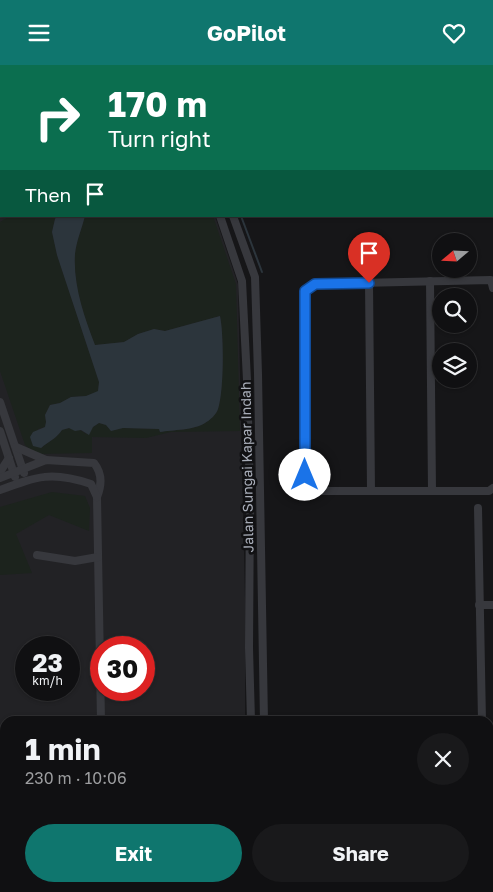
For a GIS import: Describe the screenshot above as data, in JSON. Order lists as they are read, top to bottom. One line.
{"streets":{"street":["Jalan Sungai Kapar Indah"]},"north":"left","page":{"header":"GoPilot","turn":["170 m","Turn right"],"then":"Then","speed":"23 km/h","limit":"30","heading":["1 min","230 m · 10:06"],"buttons":["Exit","Share"]}}
